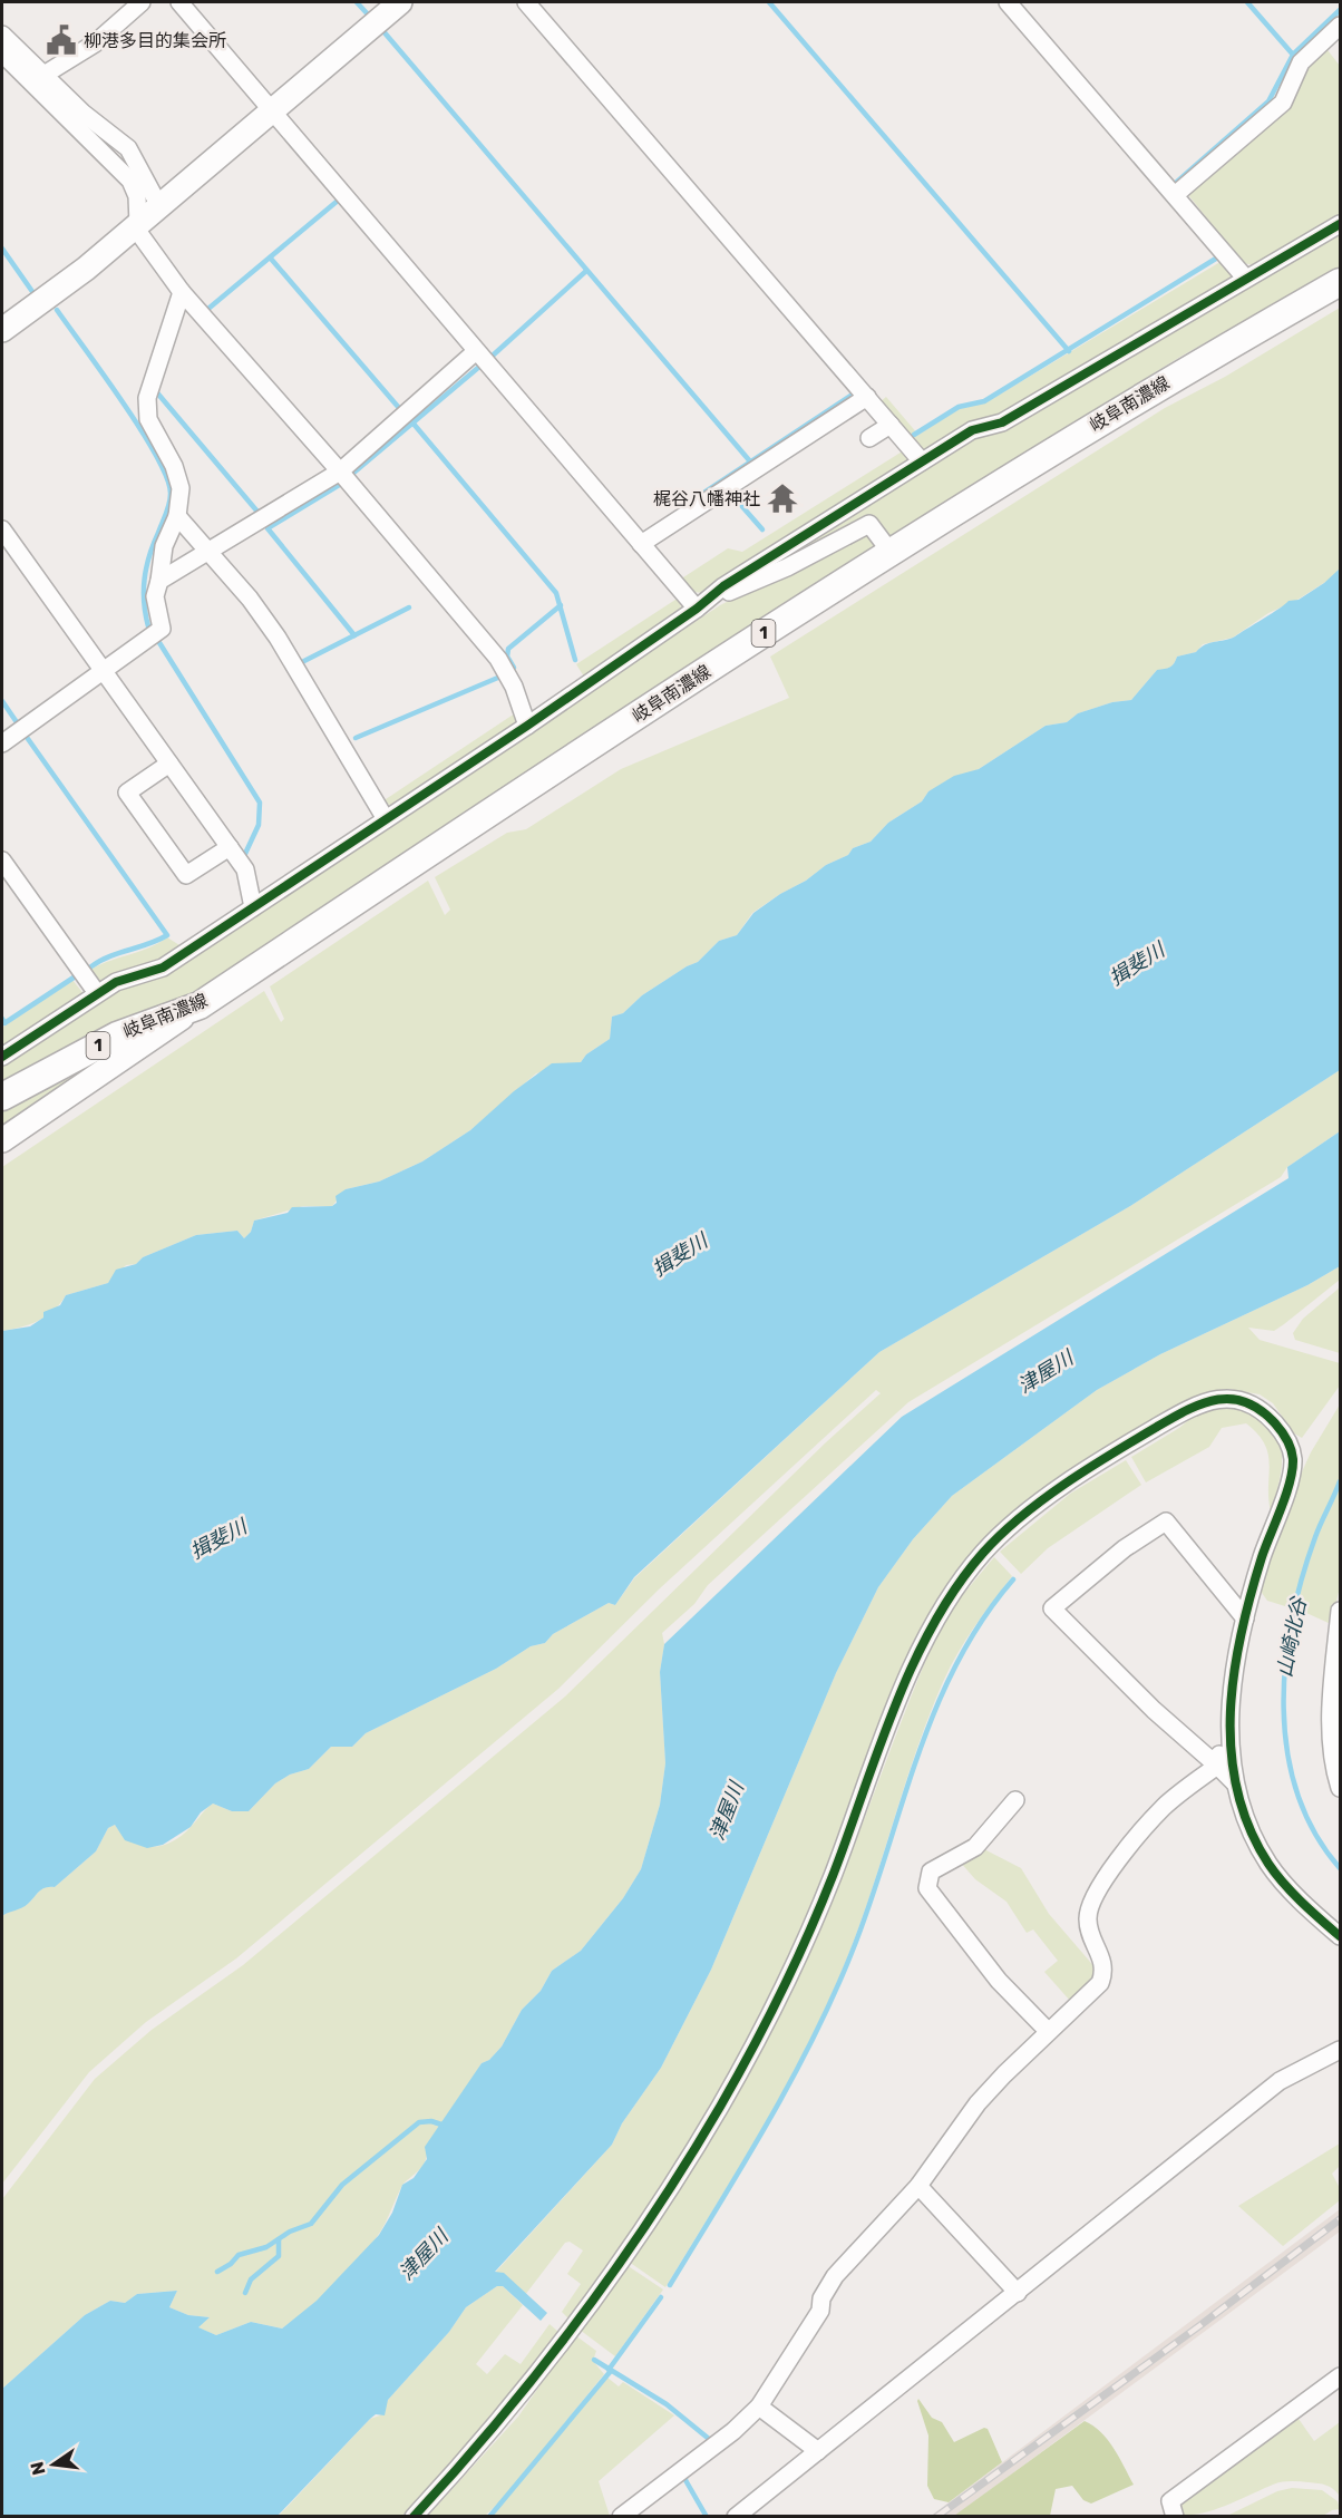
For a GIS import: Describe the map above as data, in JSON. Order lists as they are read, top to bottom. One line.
{"streets":{"main road":["岐阜南濃線","1"]},"water":["揖斐川","津屋川","山崎北谷"],"places":{"public building":["柳港多目的集会所"],"temple":["梶谷八幡神社"]},"north":"left"}
